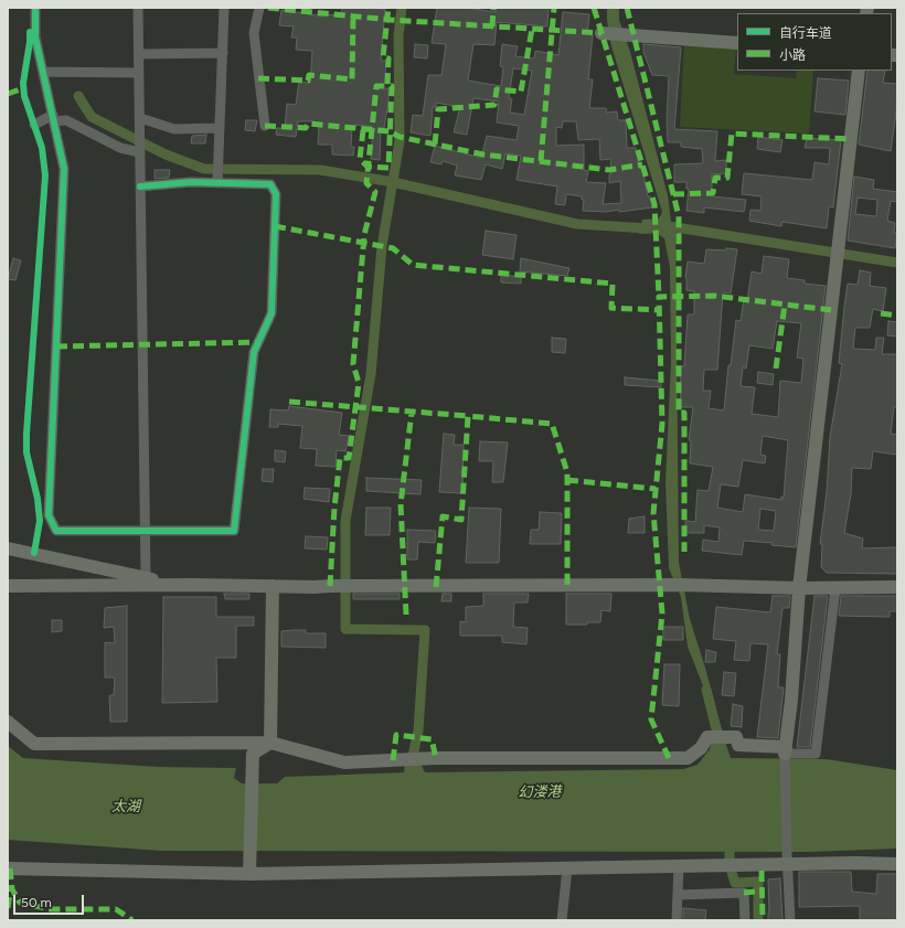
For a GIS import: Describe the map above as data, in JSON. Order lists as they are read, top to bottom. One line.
{"water":["幻溇港","太湖"],"legend":["自行车道","小路"],"scale_bar":"50 m"}
